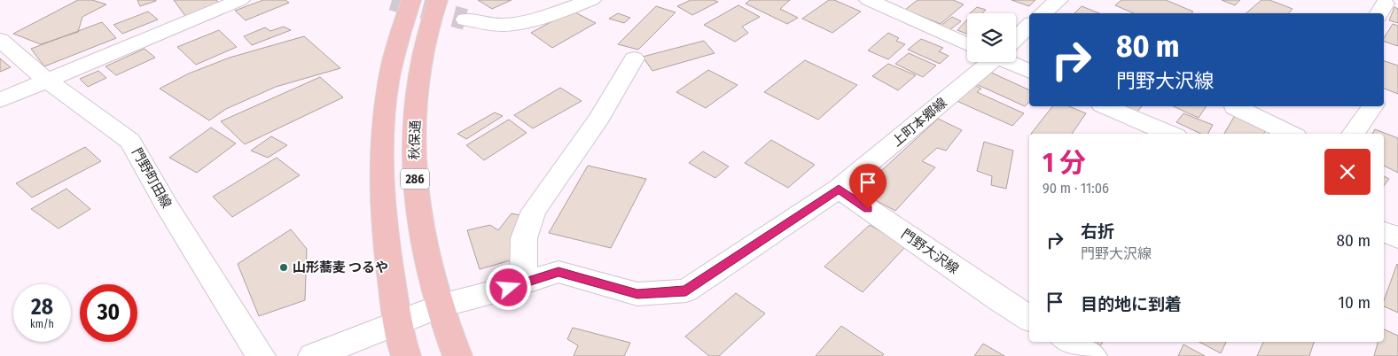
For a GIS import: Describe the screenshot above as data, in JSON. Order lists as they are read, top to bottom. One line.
{"streets":{"highway":["秋保通","286"],"street":["上町本郷線","門野町田線","門野大沢線"]},"crossings":[["上町本郷線","門野大沢線"]],"places":["山形蕎麦 つるや"],"page":{"turn":["80 m","門野大沢線"],"heading":["1 分","90 m · 11:06"],"list":[{"name":"右折","note":"門野大沢線","value":"80 m"},{"name":"目的地に到着","value":"10 m"}],"speed":"28 km/h","limit":"30"}}
